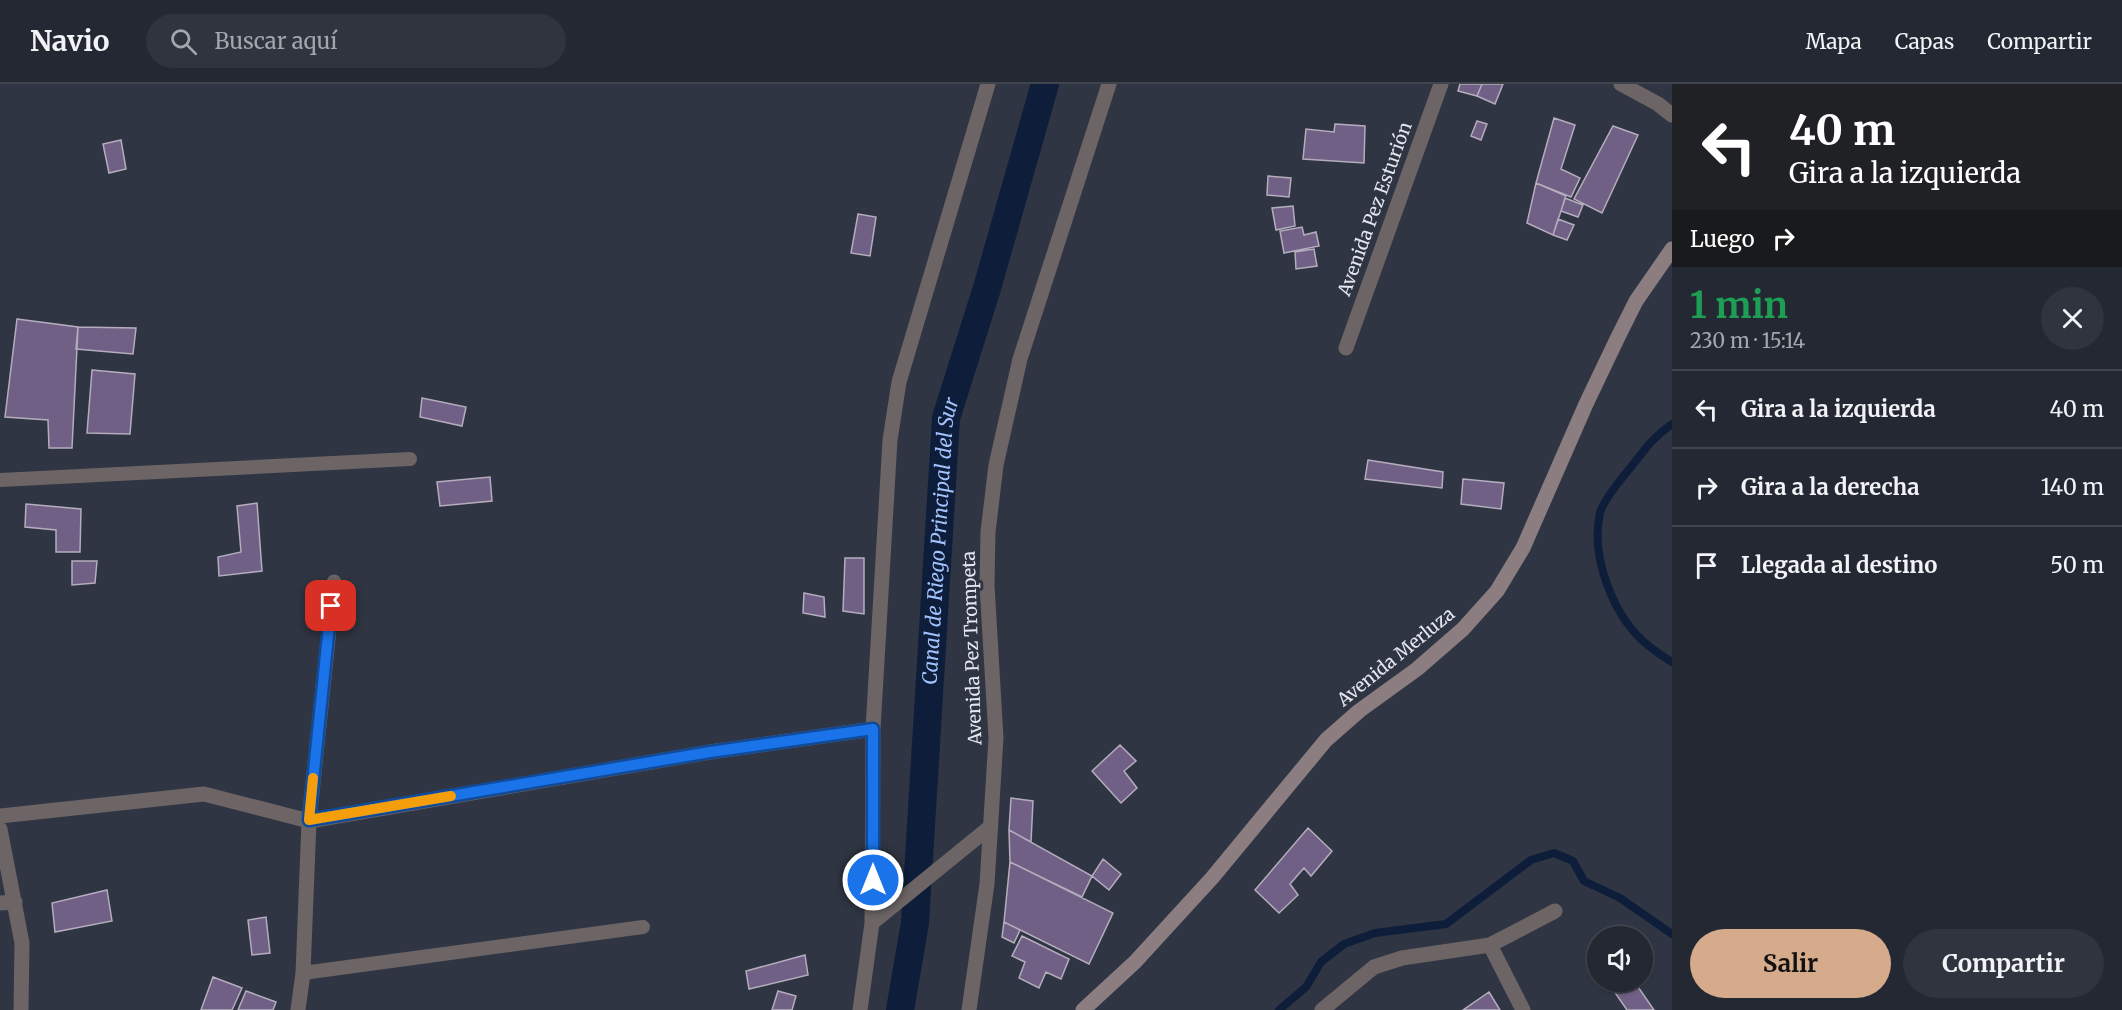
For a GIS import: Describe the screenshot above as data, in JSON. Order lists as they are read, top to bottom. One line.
{"streets":{"main road":["Avenida Merluza"],"street":["Avenida Pez Esturión","Avenida Pez Trompeta"]},"water":["Canal de Riego Principal del Sur"],"page":{"header":"Navio","search":"Buscar aquí","nav":["Mapa","Capas","Compartir"],"turn":["40 m","Gira a la izquierda"],"then":"Luego","heading":["1 min","230 m · 15:14"],"list":[{"name":"Gira a la izquierda","value":"40 m"},{"name":"Gira a la derecha","value":"140 m"},{"name":"Llegada al destino","value":"50 m"}],"buttons":["Salir","Compartir"]}}
